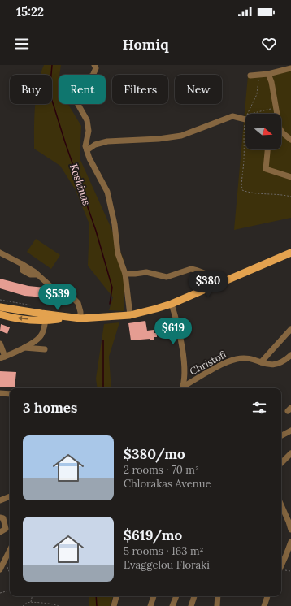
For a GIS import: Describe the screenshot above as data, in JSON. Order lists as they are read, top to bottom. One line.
{"streets":{"street":["Christofi"]},"water":["Koshinas"],"north":"right","page":{"status":"15:22","header":"Homiq","chip":["Buy","Rent","Filters","New"],"price":["$380","$539","$619"],"heading":"3 homes","list":[{"name":"$380/mo","note":"2 rooms · 70 m² · Chlorakas Avenue"},{"name":"$619/mo","note":"5 rooms · 163 m² · Evaggelou Floraki"}]}}
